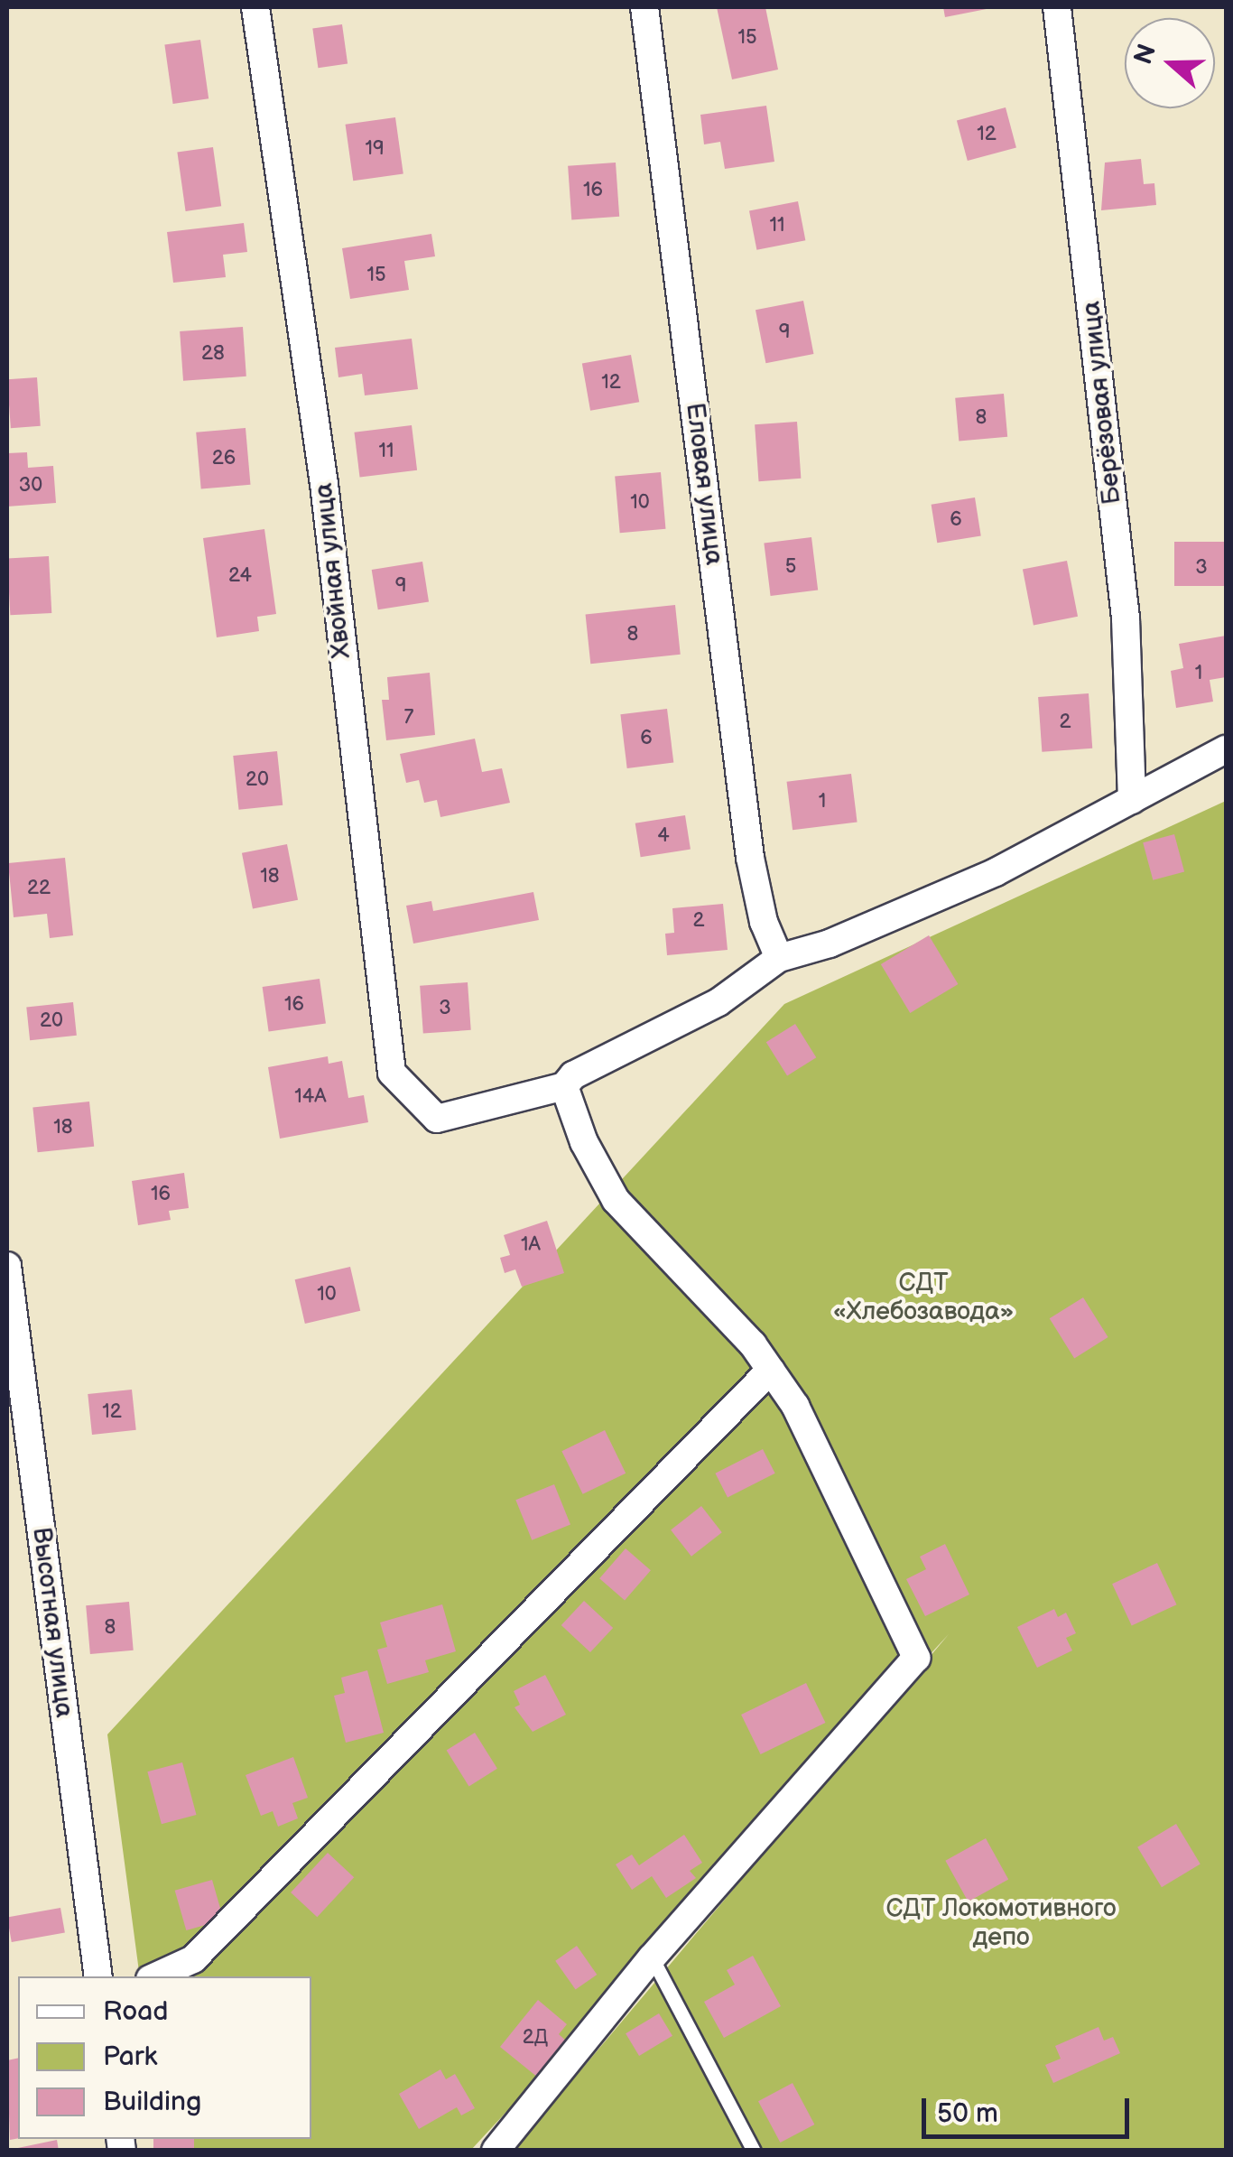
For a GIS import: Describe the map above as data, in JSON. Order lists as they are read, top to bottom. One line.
{"streets":{"street":["Берёзовая улица","Еловая улица","Хвойная улица","Высотная улица"]},"parks":["СДТ «Хлебозавода»","СДТ Локомотивного депо"],"house_numbers":["15","12","19","16","11","15","9","28","12","8","11","26","30","10","6","5","3","24","9","8","1","7","2","6","20","1","4","18","22","2","16","3","20","14А","18","16","1А","10","12","8","2Д"],"legend":["Road","Park","Building"],"scale_bar":"50 m","north":"left"}
